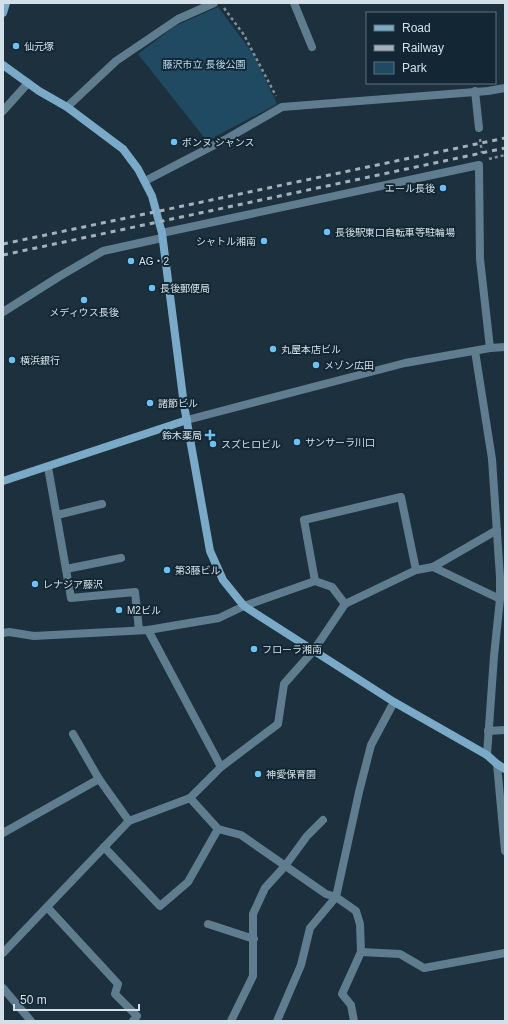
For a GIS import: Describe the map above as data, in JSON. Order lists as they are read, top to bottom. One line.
{"parks":["藤沢市立 長後公園"],"places":{"other":["仙元塚","ボンヌ シャンス","エール長後","長後駅東口自転車等駐輪場","シャトル湘南","AG・2","長後郵便局","メディウス長後","丸屋本店ビル","横浜銀行","メゾン広田","諸節ビル","サンサーラ川口","スズヒロビル","第3藤ビル","レナジア藤沢","M2ビル","フローラ湘南","神愛保育園"],"health":["鈴木薬局"]},"legend":["Road","Railway","Park"],"scale_bar":"50 m"}
